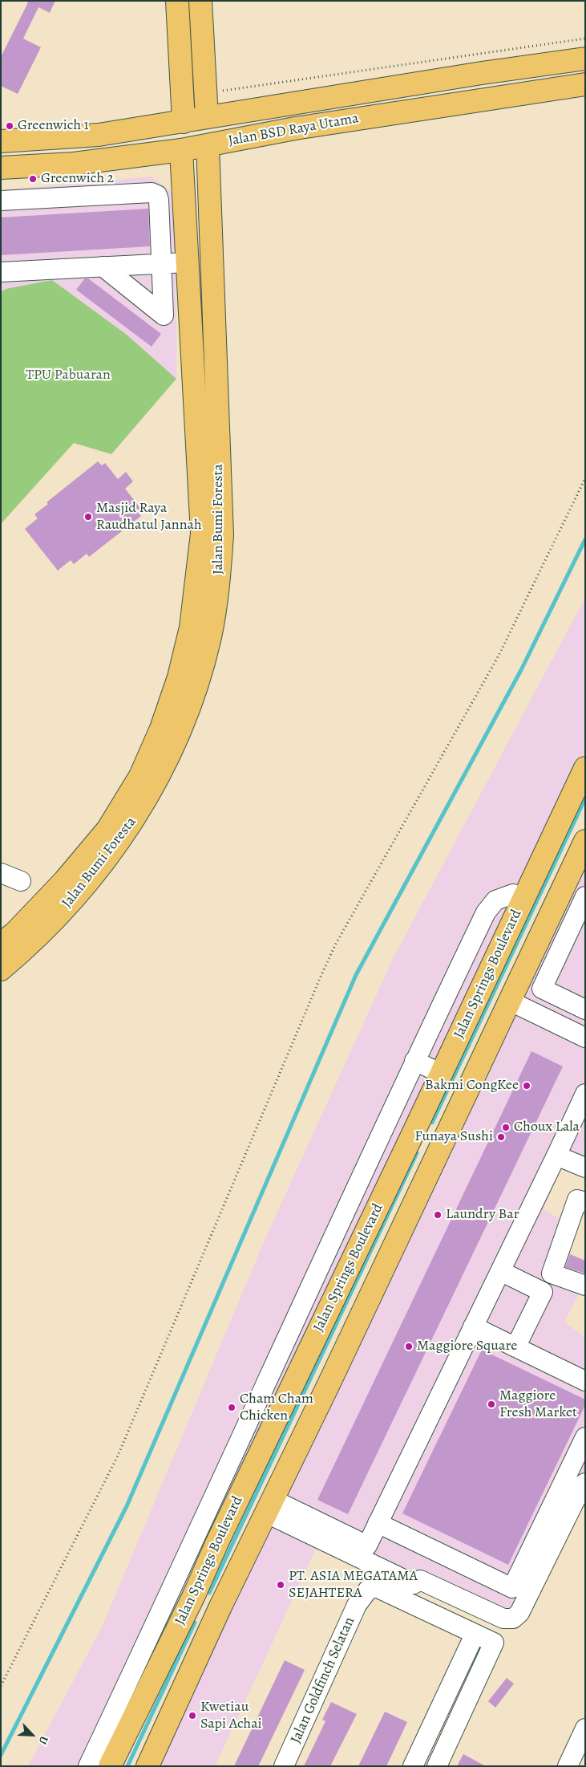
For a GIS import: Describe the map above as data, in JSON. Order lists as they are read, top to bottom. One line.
{"streets":{"main road":["Jalan BSD Raya Utama","Jalan Bumi Foresta","Jalan Springs Boulevard"],"street":["Jalan Goldfinch Selatan"]},"crossings":[["Jalan BSD Raya Utama","Jalan Bumi Foresta"]],"parks":["TPU Pabuaran"],"places":["Greenwich 1","Greenwich 2","Masjid Raya Raudhatul Jannah","Bakmi CongKee","Choux Lala","Funaya Sushi","Laundry Bar","Maggiore Square","Maggiore Fresh Market","Cham Cham Chicken","PT. ASIA MEGATAMA SEJAHTERA","Kwetiau Sapi Achai"],"north":"bottom right"}
